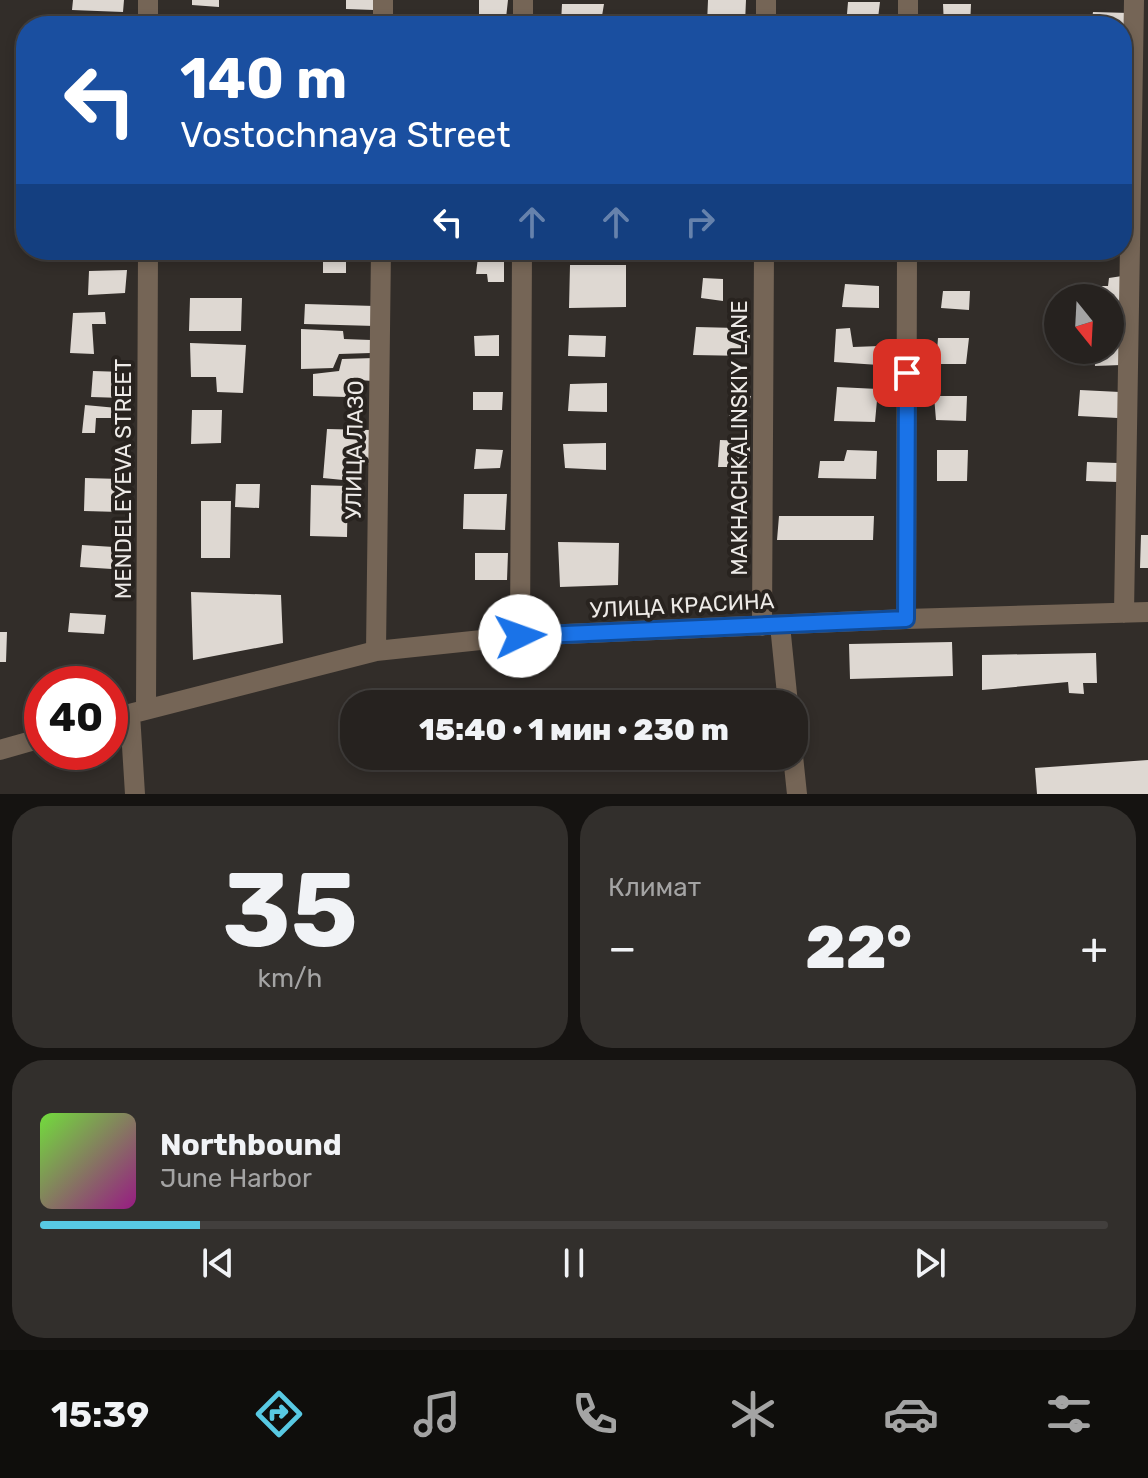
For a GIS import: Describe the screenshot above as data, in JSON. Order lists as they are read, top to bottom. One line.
{"streets":{"street":["MAKHACHKALINSKIY LANE","УЛИЦА ЛАЗО","MENDELEYEVA STREET","УЛИЦА КРАСИНА"]},"crossings":[["MAKHACHKALINSKIY LANE","УЛИЦА КРАСИНА"],["УЛИЦА ЛАЗО","УЛИЦА КРАСИНА"],["MENDELEYEVA STREET","УЛИЦА КРАСИНА"]],"north":"bottom","page":{"turn":["140 m","Vostochnaya Street"],"limit":"40","trip":"15:40 · 1 мин · 230 m","tile":[["35","km/h"],"Климат"],"heat":["−","22°","+"],"song":["Northbound","June Harbor"],"tabs":"15:39"}}
